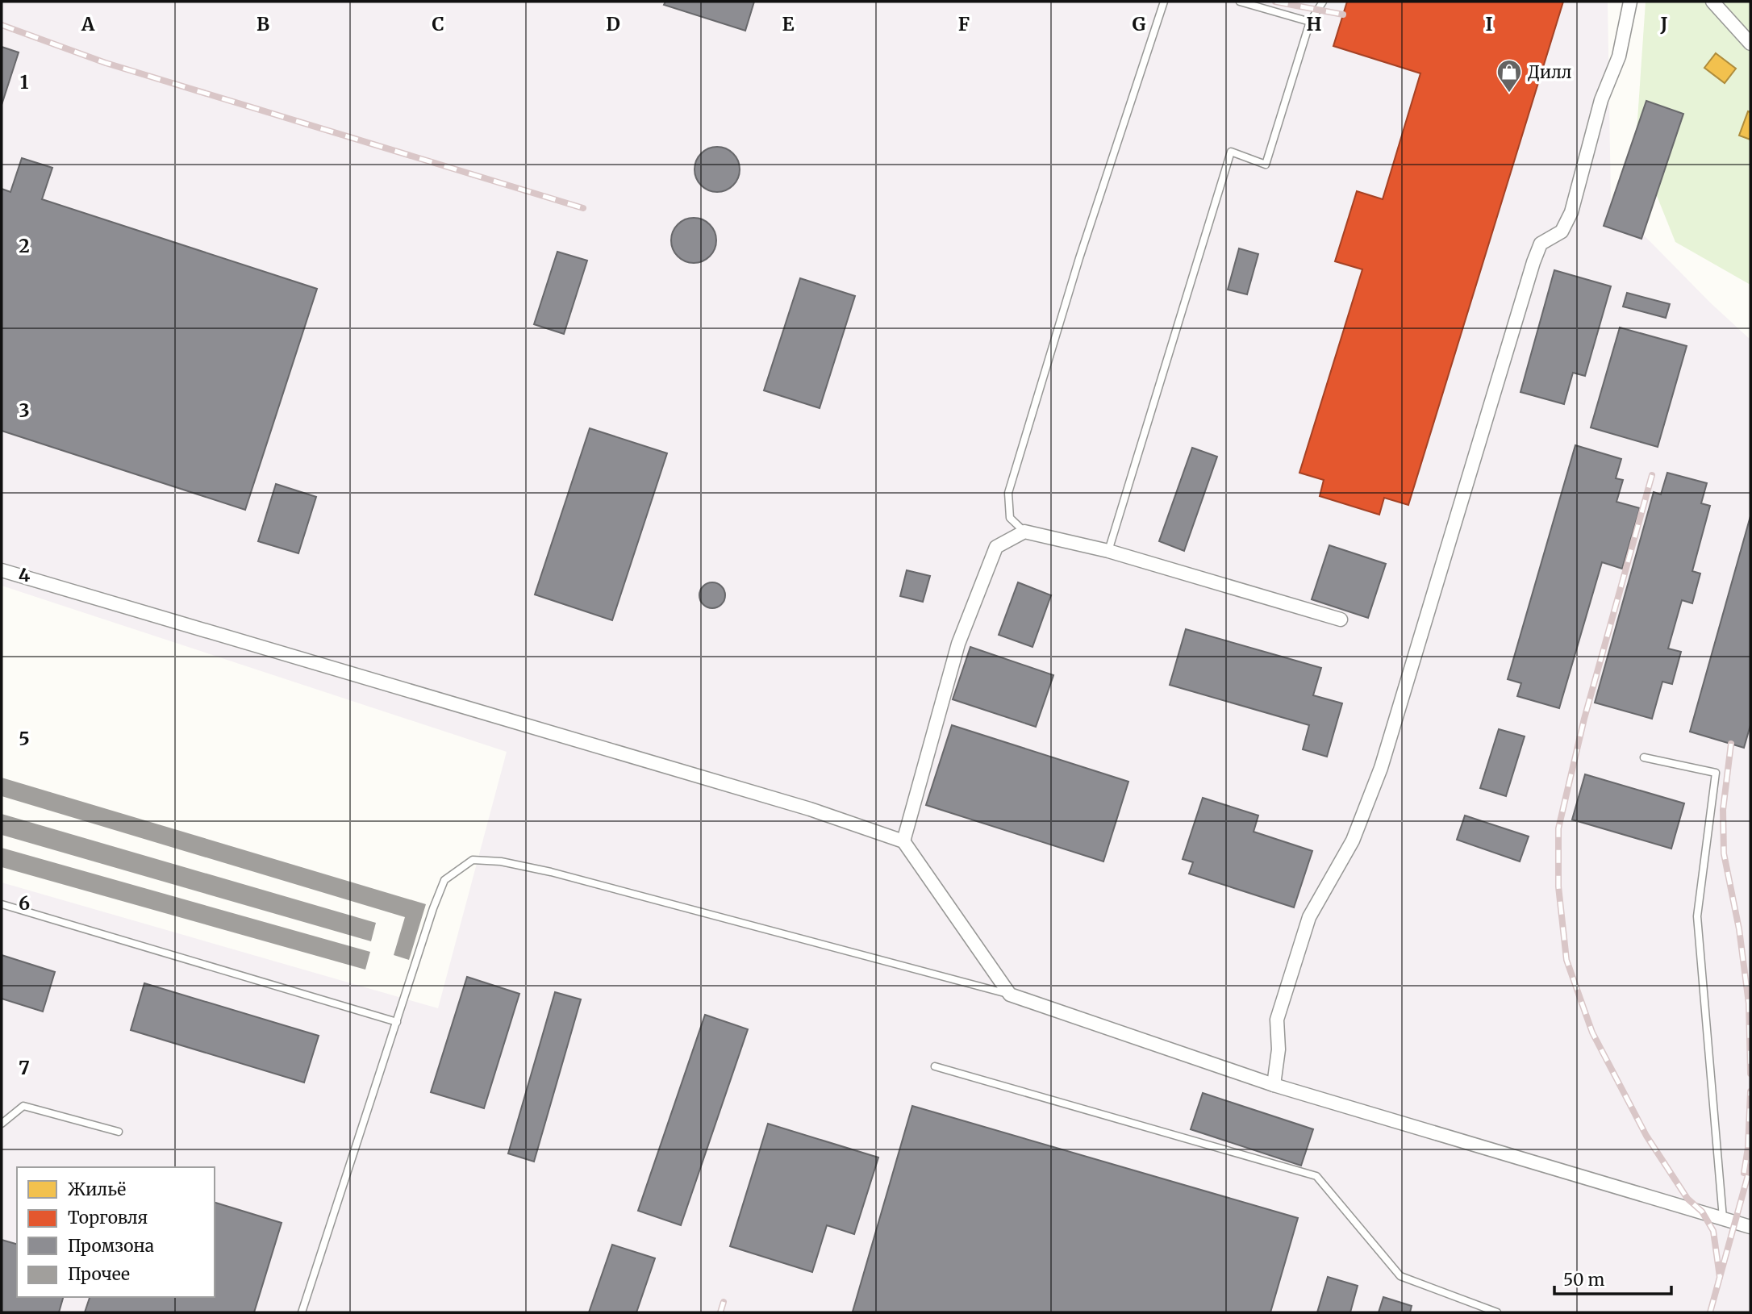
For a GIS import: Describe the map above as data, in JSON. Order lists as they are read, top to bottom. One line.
{"places":{"shop":["Дилл"]},"legend":["Жильё","Торговля","Промзона","Прочее"],"scale_bar":"50 m","grid":{"columns":["A","B","C","D","E","F","G","H","I","J"],"rows":["1","2","3","4","5","6","7"]}}
